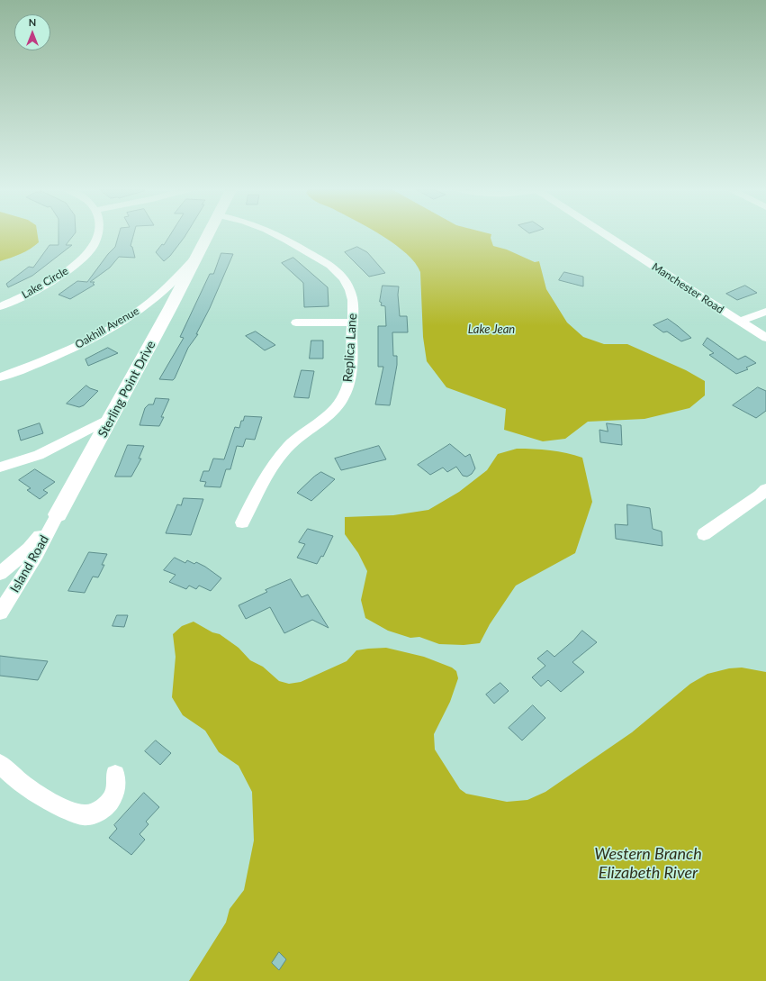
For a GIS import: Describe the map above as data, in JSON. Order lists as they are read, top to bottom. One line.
{"streets":{"street":["Lake Circle","Manchester Road","Oakhill Avenue","Replica Lane","Sterling Point Drive","Island Road"]},"crossings":[["Oakhill Avenue","Sterling Point Drive"],["Sterling Point Drive","Island Road"]],"water":["Lake Jean","Western Branch Elizabeth River"],"north":"top"}
